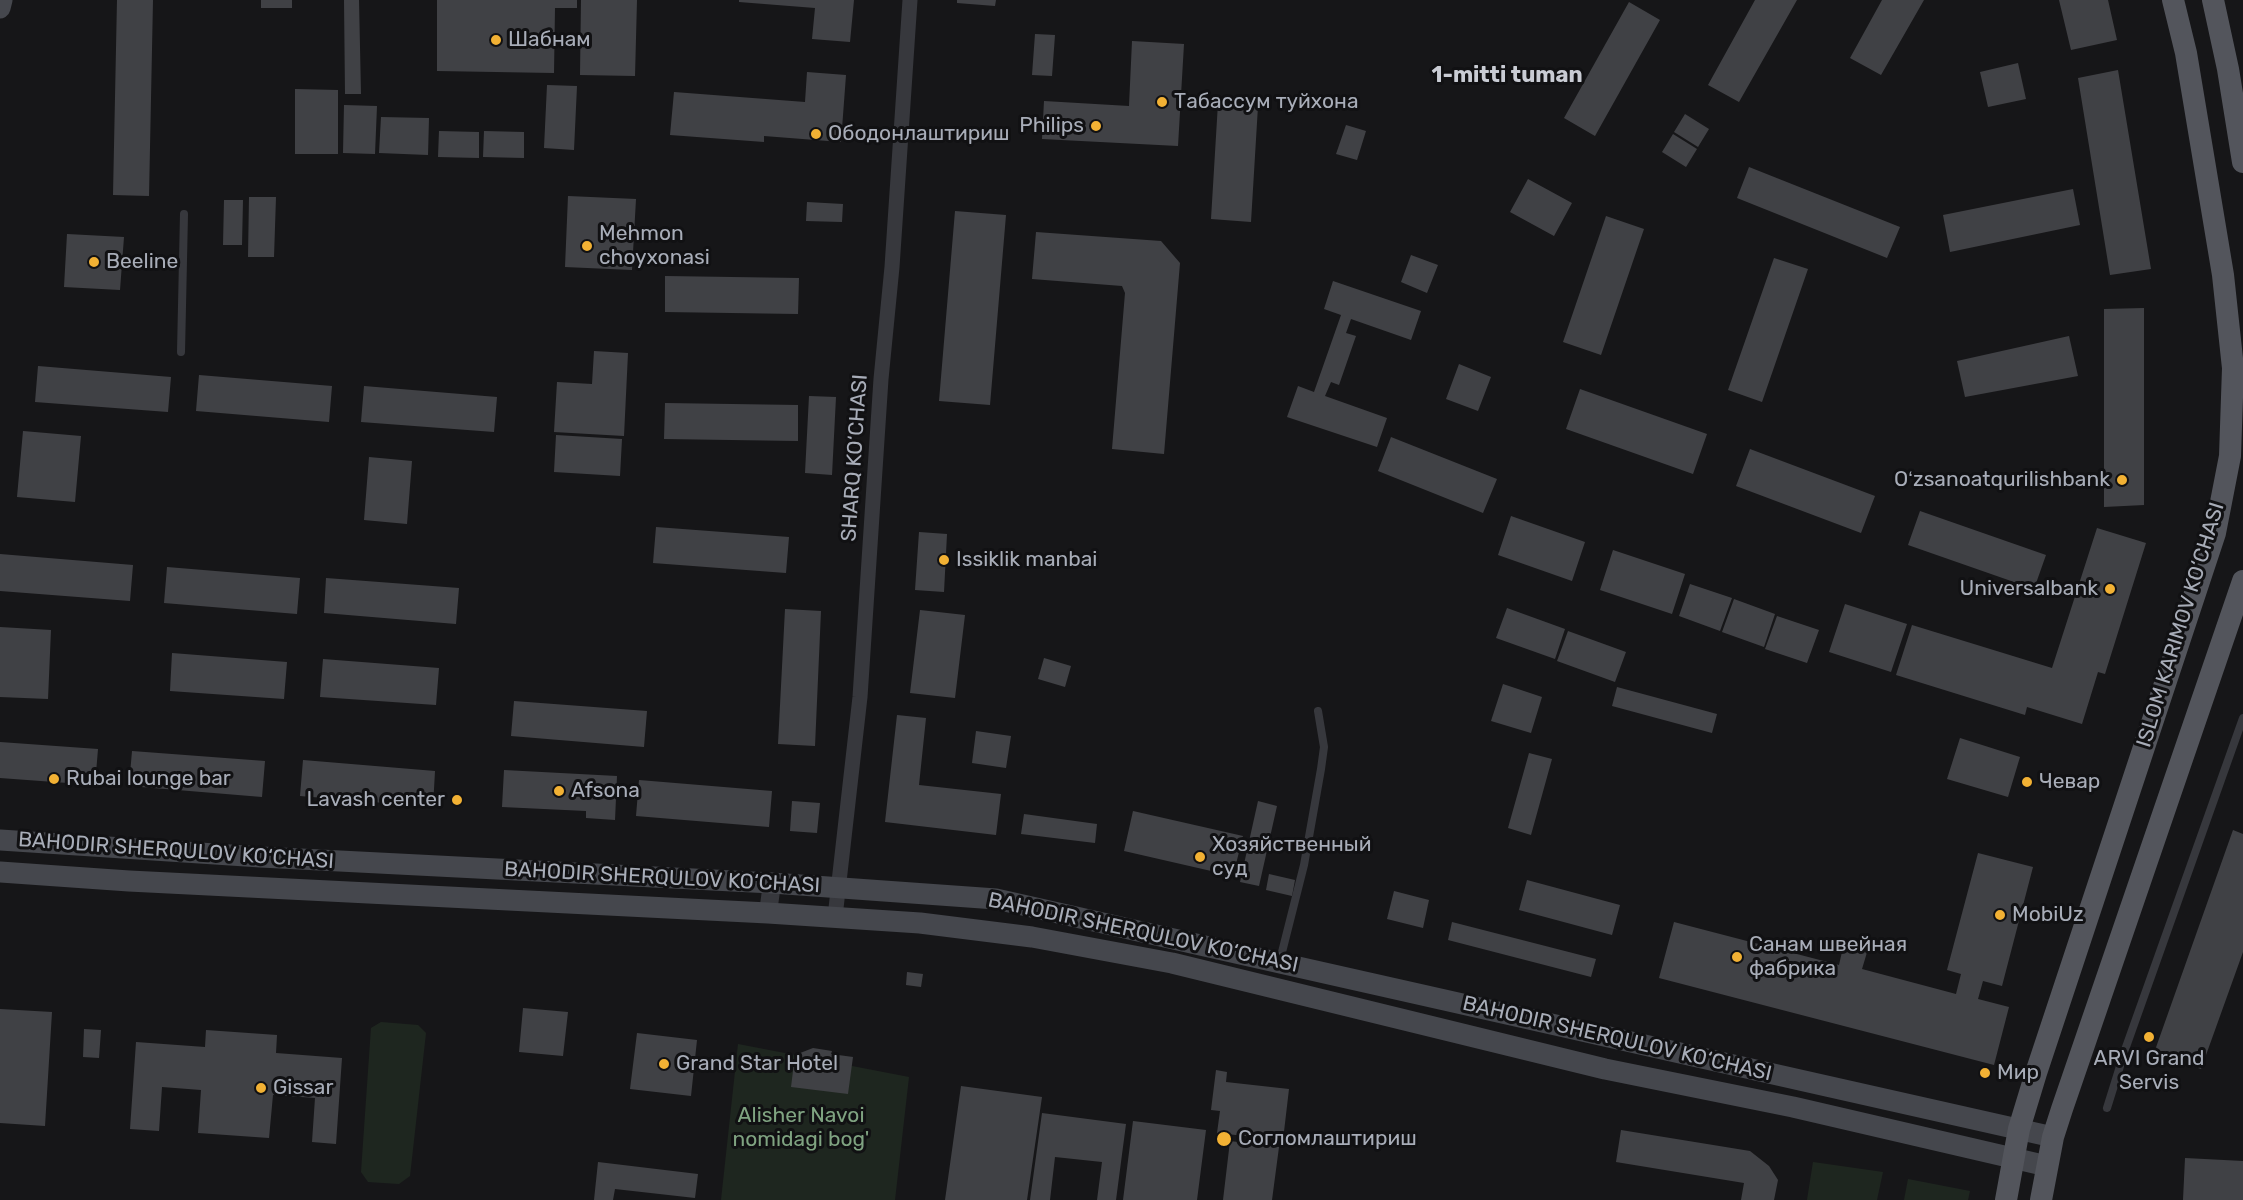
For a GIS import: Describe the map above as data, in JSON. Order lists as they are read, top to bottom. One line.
{"streets":{"main road":["ISLOM KARIMOV KO‘CHASI","BAHODIR SHERQULOV KO‘CHASI"],"street":["SHARQ KO‘CHASI"]},"crossings":[["SHARQ KO‘CHASI","BAHODIR SHERQULOV KO‘CHASI"],["ISLOM KARIMOV KO‘CHASI","BAHODIR SHERQULOV KO‘CHASI"]],"districts":["1-mitti tuman"],"parks":["Alisher Navoi nomidagi bog'"],"places":["Шабнам","Табассум туйхона","Philips","Ободонлаштириш","Mehmon choyxonasi","Beeline","Oʻzsanoatqurilishbank","Issiklik manbai","Universalbank","Rubai lounge bar","Чевар","Afsona","Lavash center","Хозяйственный суд","MobiUz","Санам швейная фабрика","ARVI Grand Servis","Grand Star Hotel","Мир","Gissar","Согломлаштириш"]}
